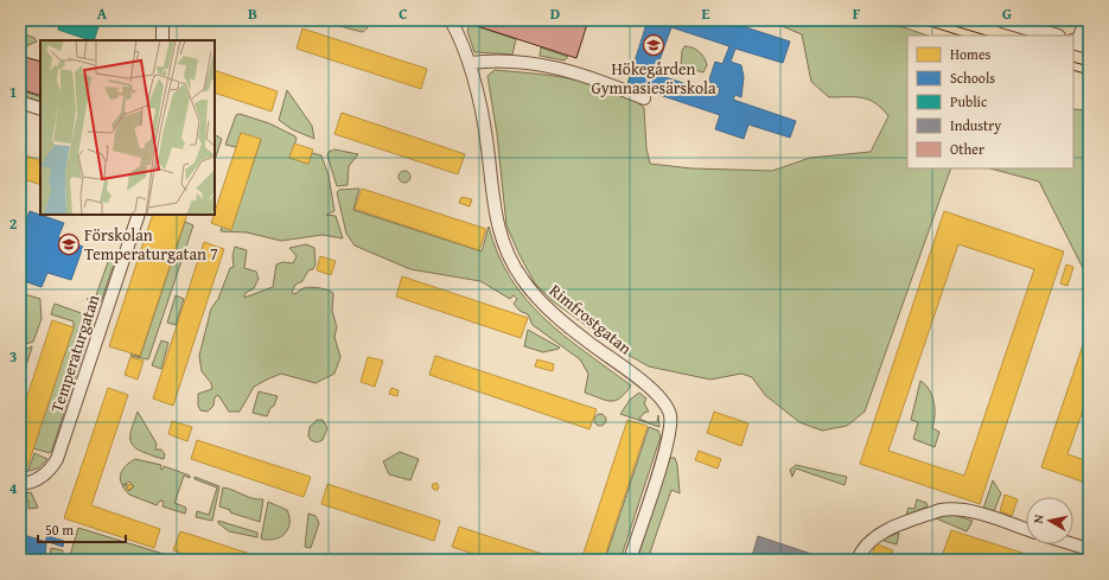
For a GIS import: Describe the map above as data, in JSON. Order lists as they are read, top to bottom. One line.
{"streets":{"street":["Rimfrostgatan","Temperaturgatan"]},"places":{"school or university":["Hökegården Gymnasiesärskola","Förskolan Temperaturgatan 7"]},"legend":["Homes","Schools","Public","Industry","Other"],"scale_bar":"50 m","north":"left","grid":{"columns":["A","B","C","D","E","F","G"],"rows":["1","2","3","4"]}}
